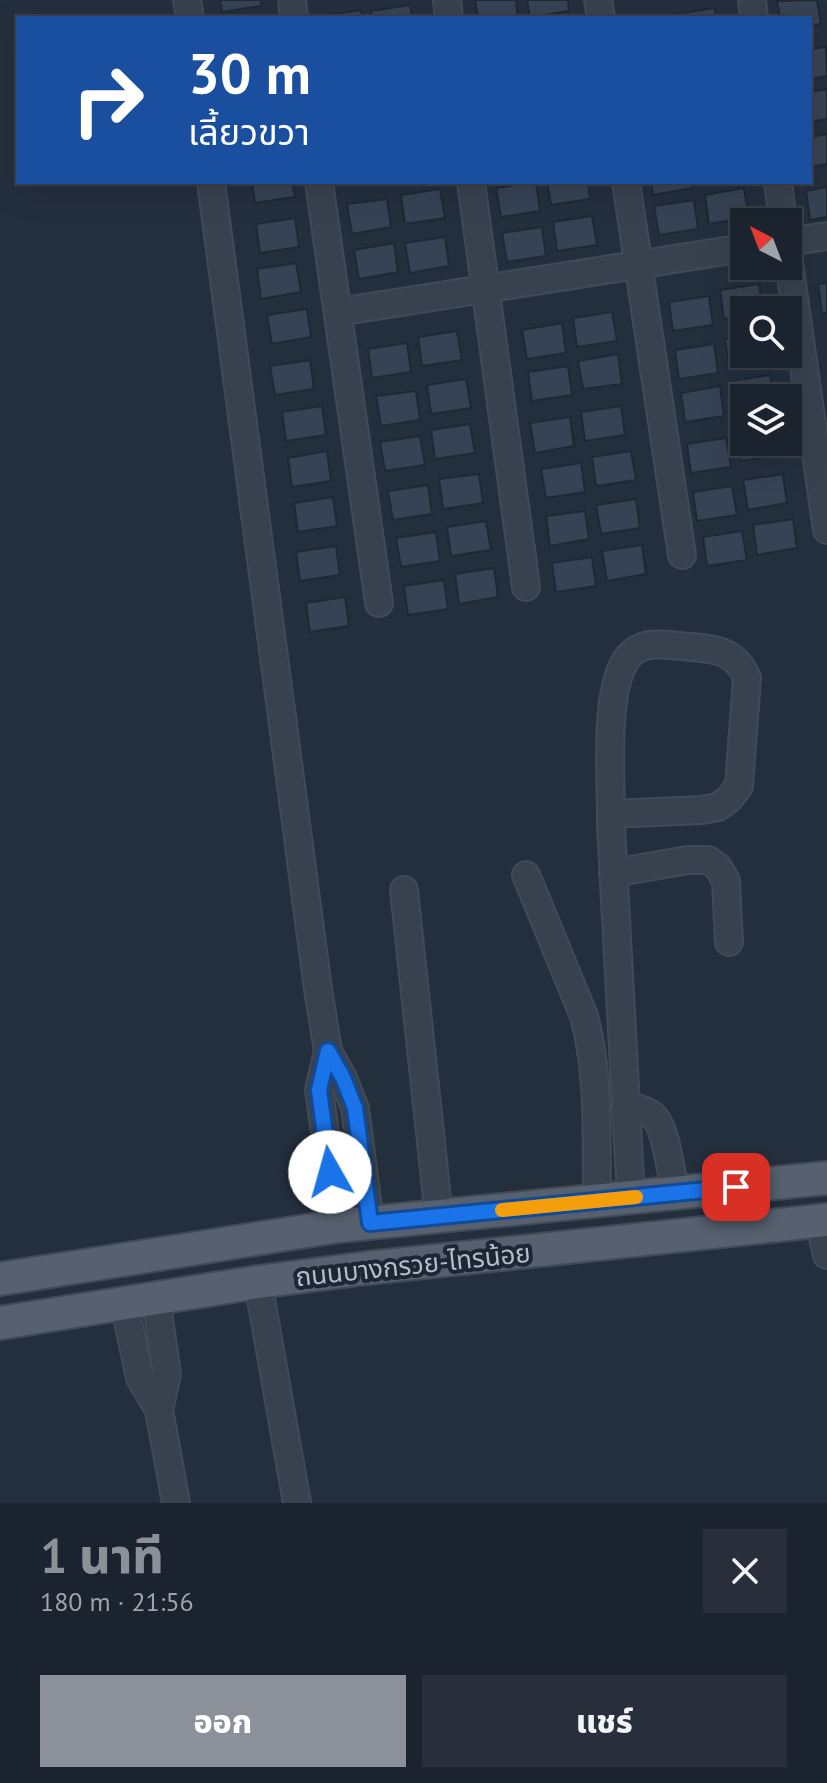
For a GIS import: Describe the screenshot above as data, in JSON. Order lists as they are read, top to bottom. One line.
{"streets":{"main road":["ถนนบางกรวย-ไทรน้อย"]},"north":"top left","page":{"turn":["30 m","เลี้ยวขวา"],"heading":["1 นาที","180 m · 21:56"],"buttons":["ออก","แชร์"]}}
